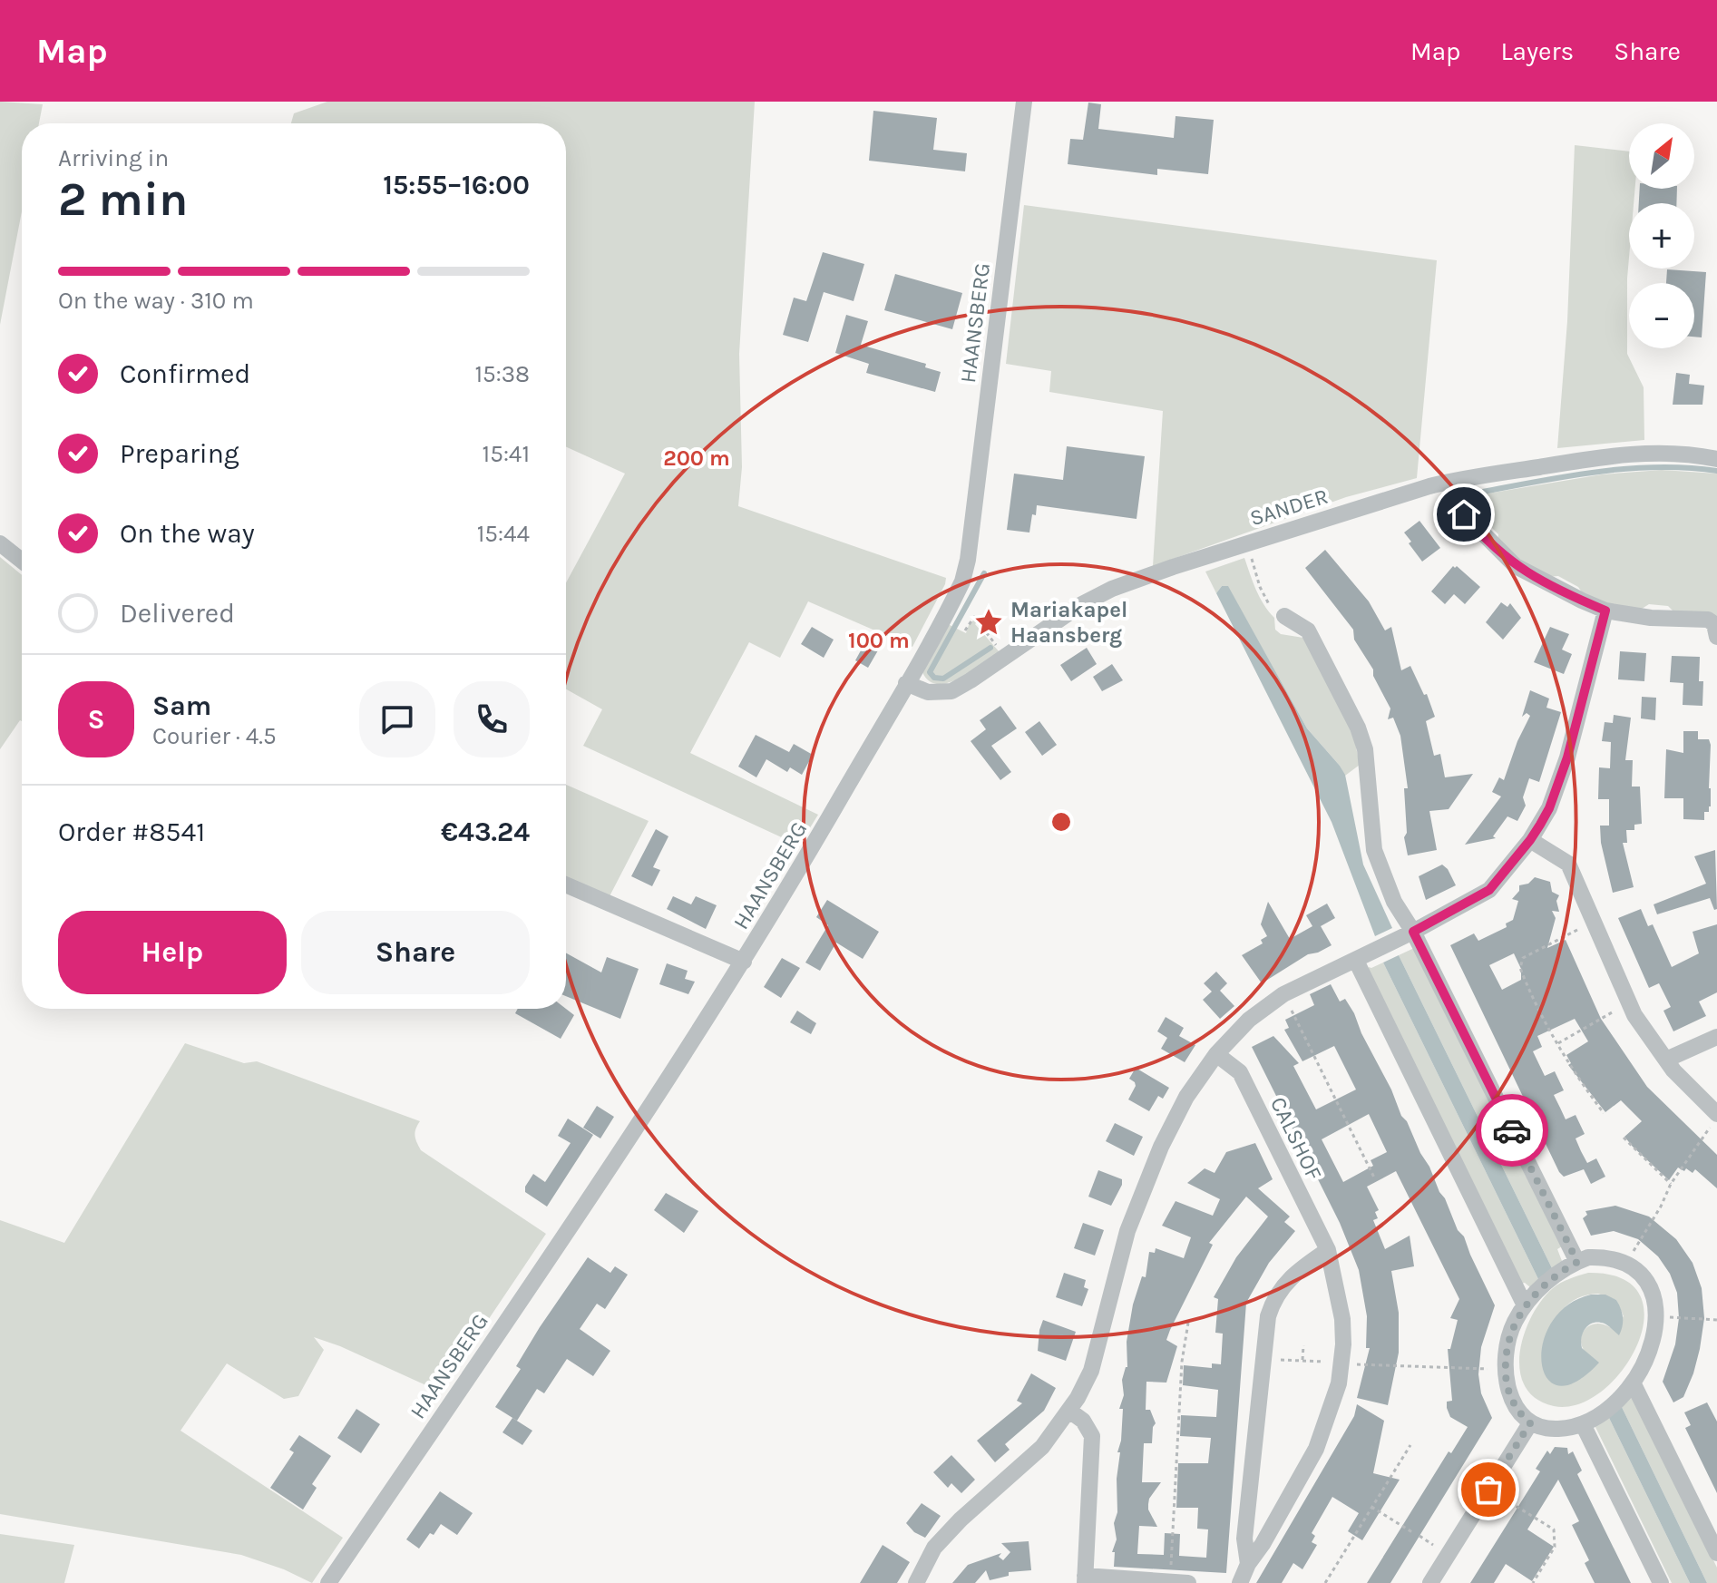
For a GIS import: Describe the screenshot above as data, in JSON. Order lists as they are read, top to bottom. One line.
{"streets":{"street":["HAANSBERG","SANDER","CALSHOF"]},"crossings":[["HAANSBERG","SANDER"]],"places":{"place":["Mariakapel Haansberg"]},"north":"top right","page":{"header":"Map","nav":["Map","Layers","Share"],"map_buttons":["+","−"],"heading":["2 min","Arriving in","15:55–16:00"],"panel":["Sam","Courier · 4.5","Order #8541","€43.24"],"bar":"On the way · 310 m","list":[["Confirmed","15:38"],["Preparing","15:41"],["On the way","15:44"],"Delivered"],"round":"S","buttons":["Help","Share"]},"rings":["200 m","100 m"]}
